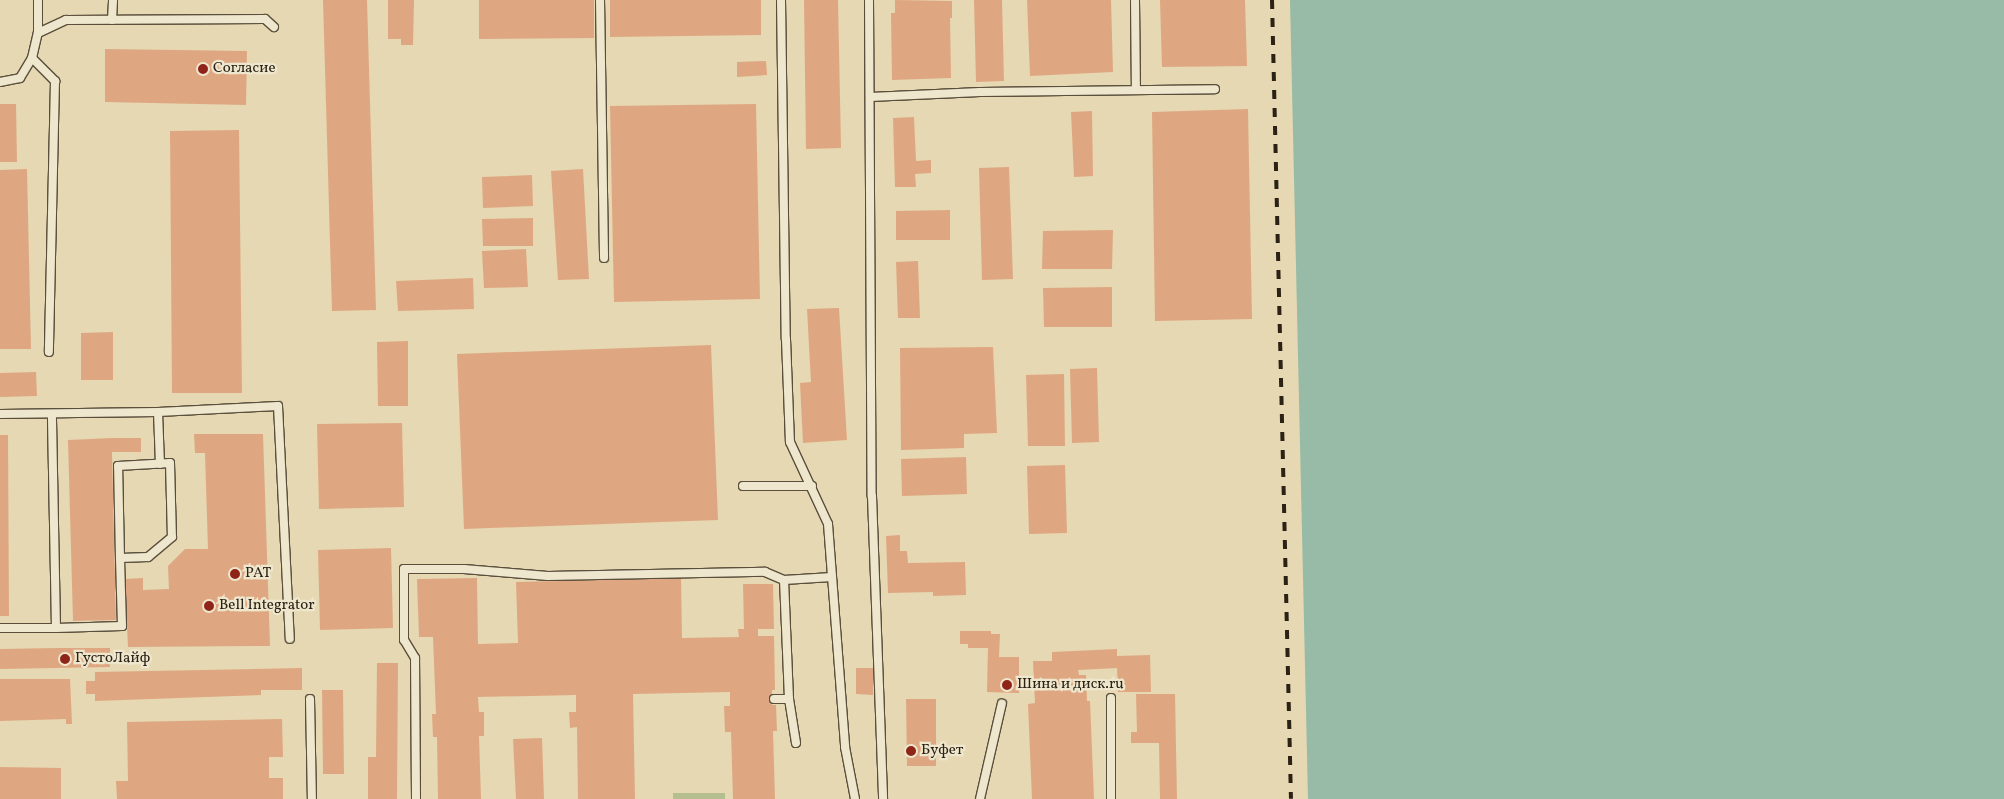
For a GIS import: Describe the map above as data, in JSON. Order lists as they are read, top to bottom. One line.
{"places":["Согласие","РАТ","Bell Integrator","ГустоЛайф","Шина и диск.ru","Буфет"]}
